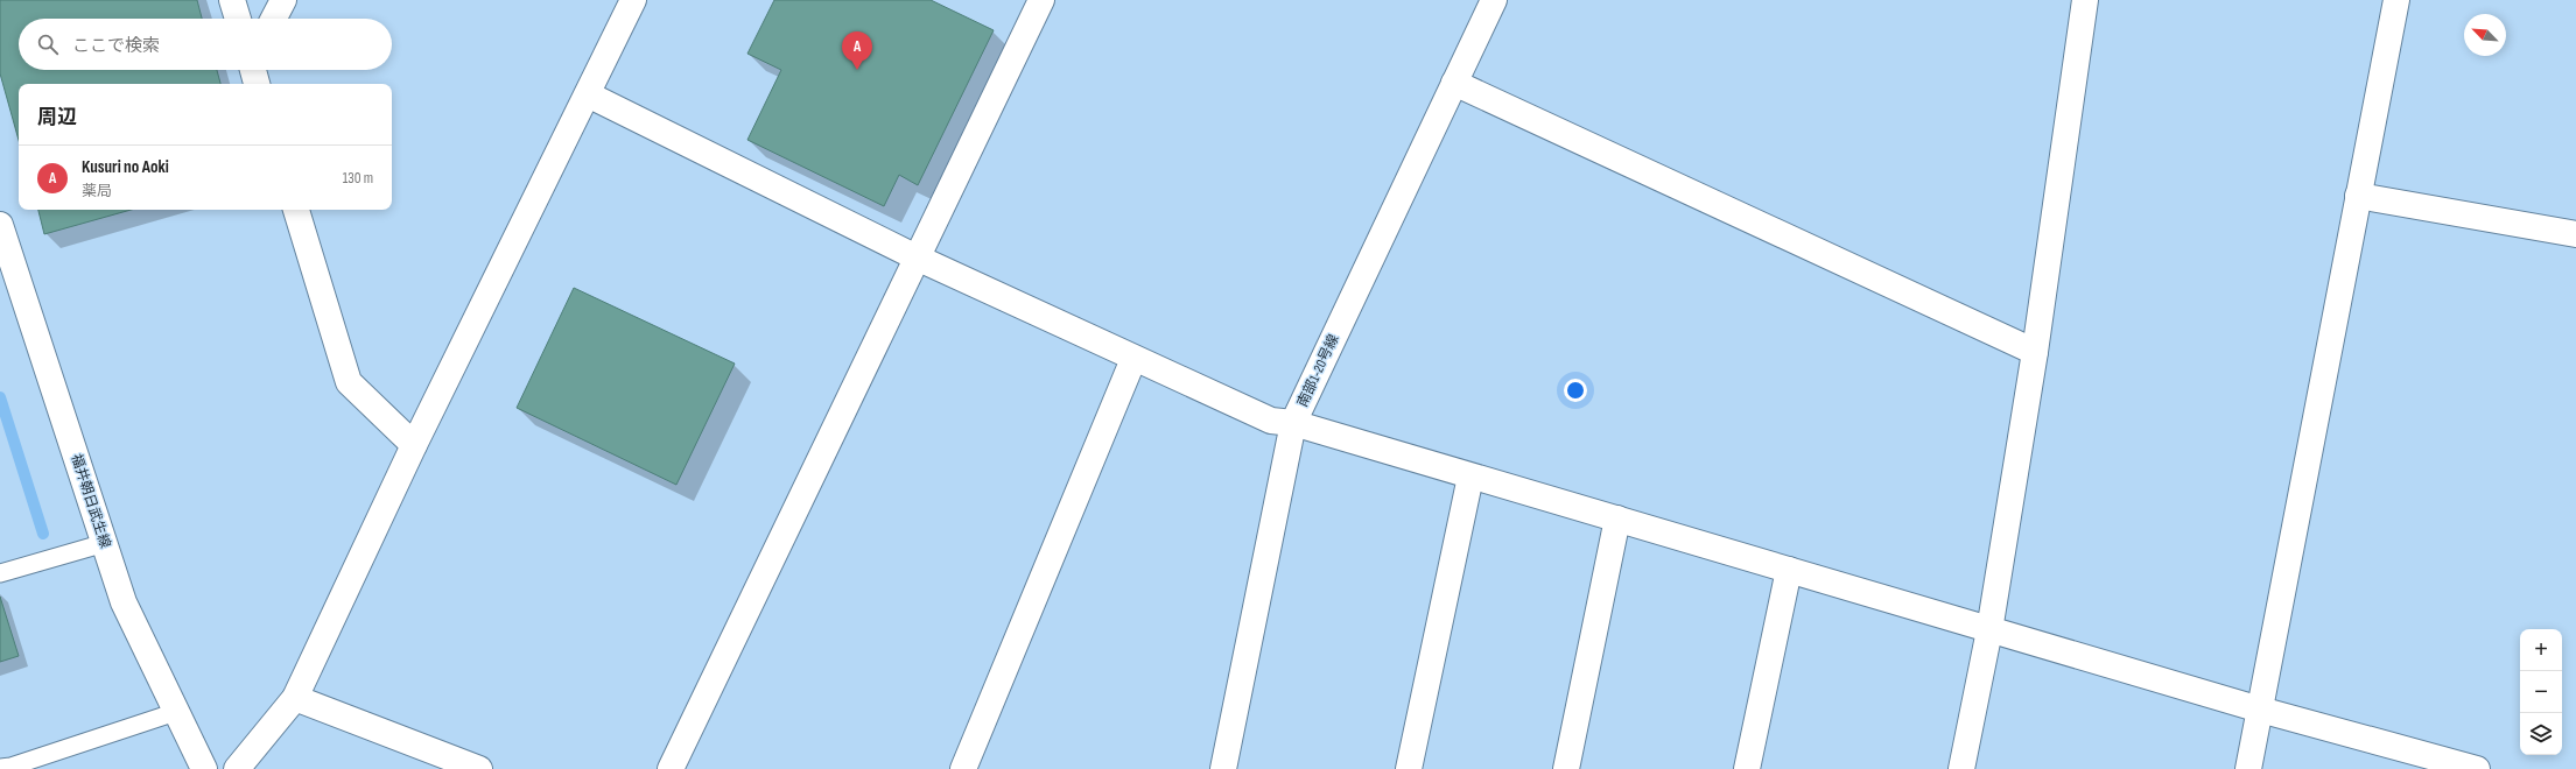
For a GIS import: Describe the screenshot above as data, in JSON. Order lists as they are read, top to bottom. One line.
{"streets":{"street":["南部1-20号線","福井朝日武生線"]},"north":"top left","page":{"search":"ここで検索","pins":"A","heading":"周辺","list":[{"mark":"A","name":"Kusuri no Aoki","note":"薬局","value":"130 m"}],"map_buttons":["+","−"]}}
